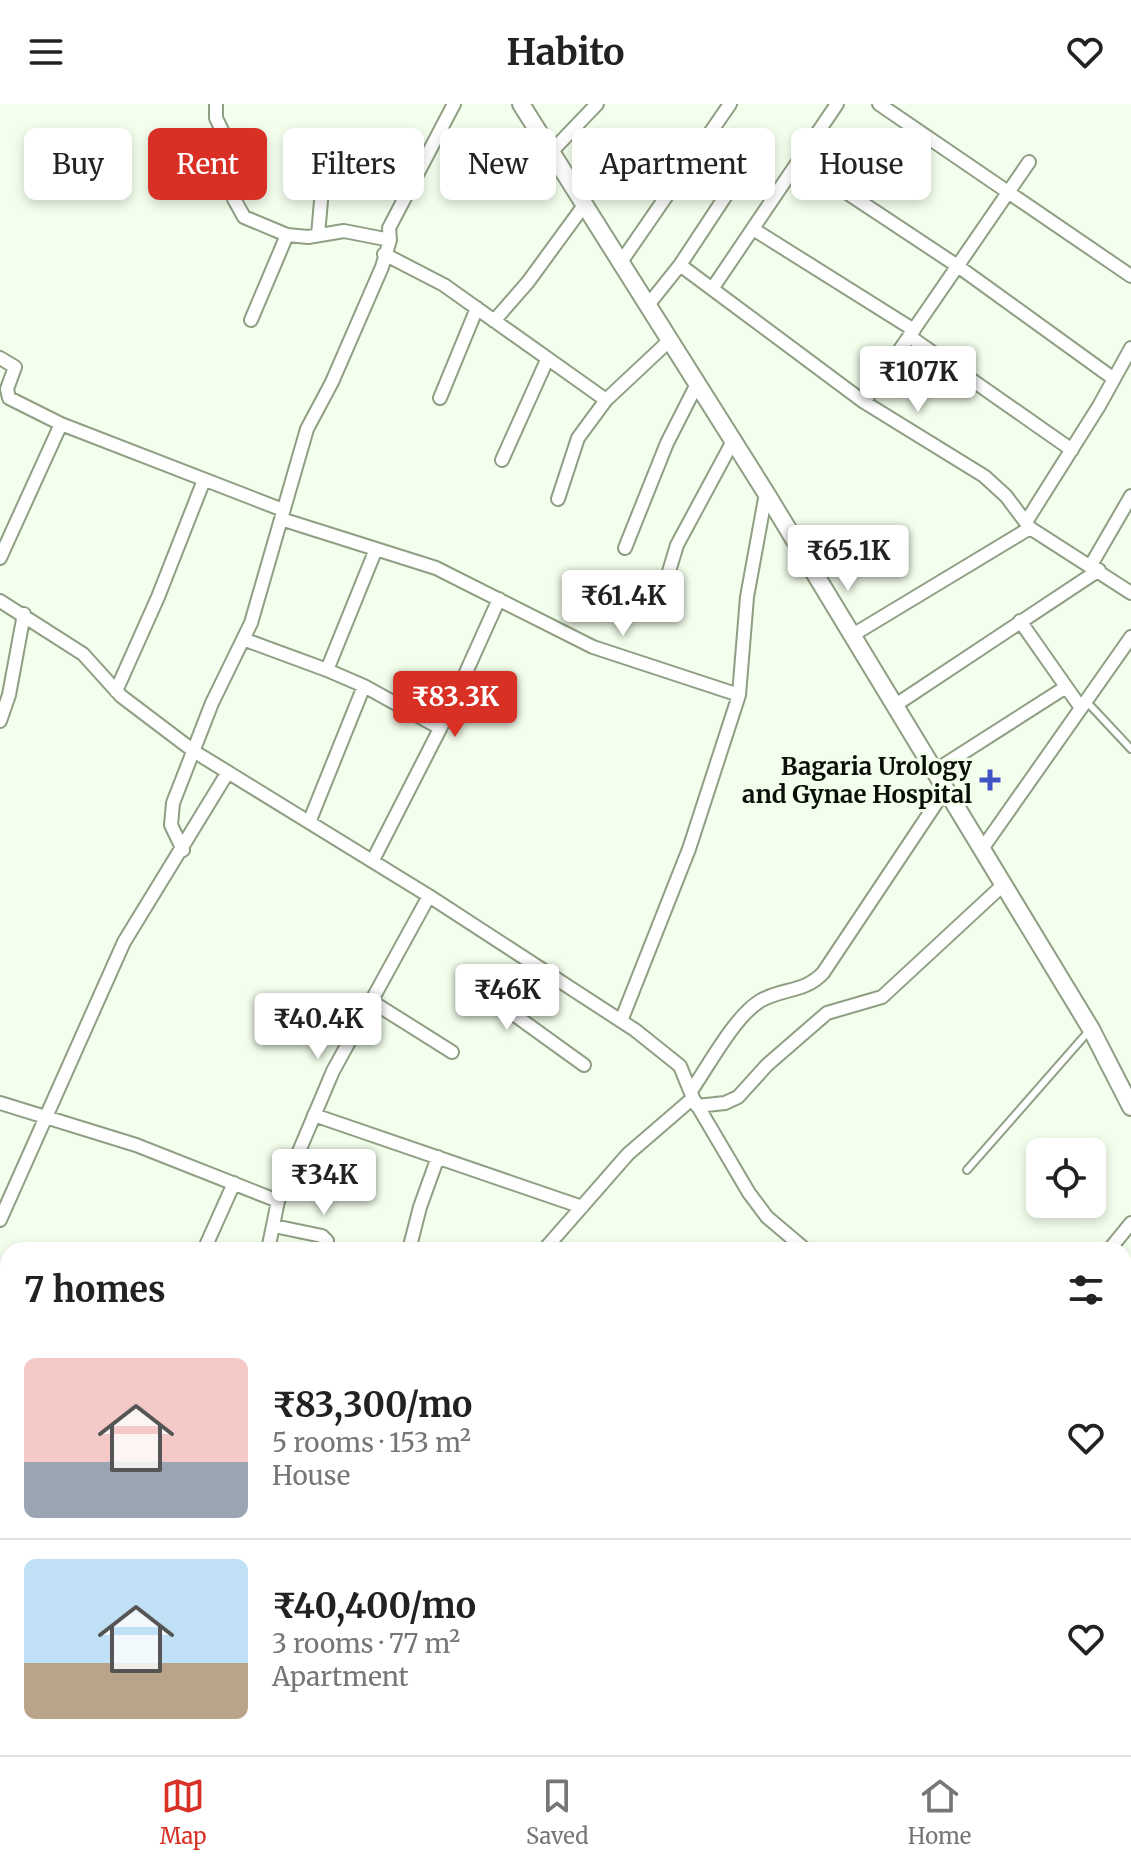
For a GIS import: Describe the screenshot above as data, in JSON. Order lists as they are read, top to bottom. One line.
{"places":{"health":["Bagaria Urology and Gynae Hospital"]},"page":{"header":"Habito","chip":["Buy","Rent","Filters","New","Apartment","House"],"price":["₹107K","₹65.1K","₹61.4K","₹83.3K","₹46K","₹40.4K","₹34K"],"heading":"7 homes","list":[{"name":"₹83,300/mo","note":"5 rooms · 153 m² · House"},{"name":"₹40,400/mo","note":"3 rooms · 77 m² · Apartment"}],"tabs":["Map","Saved","Home"]}}
